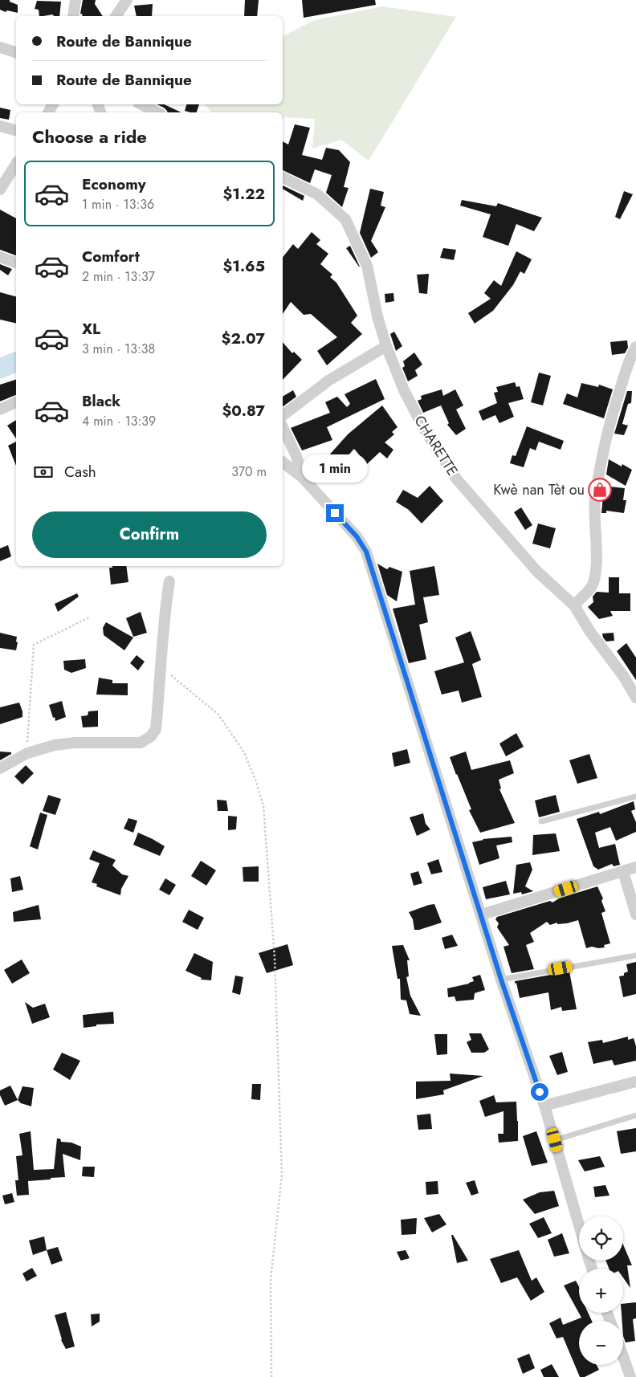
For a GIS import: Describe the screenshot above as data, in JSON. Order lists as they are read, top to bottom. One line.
{"streets":{"street":["CHARETTE"]},"places":{"shop":["Kwè nan Tèt ou"]},"page":{"banner":["Route de Bannique","Route de Bannique"],"heading":"Choose a ride","list":[{"name":"Economy","note":"1 min · 13:36","value":"$1.22"},{"name":"Comfort","note":"2 min · 13:37","value":"$1.65"},{"name":"XL","note":"3 min · 13:38","value":"$2.07"},{"name":"Black","note":"4 min · 13:39","value":"$0.87"}],"pay":["Cash","370 m"],"bubble":"1 min","buttons":"Confirm","map_buttons":["+","−"]}}
